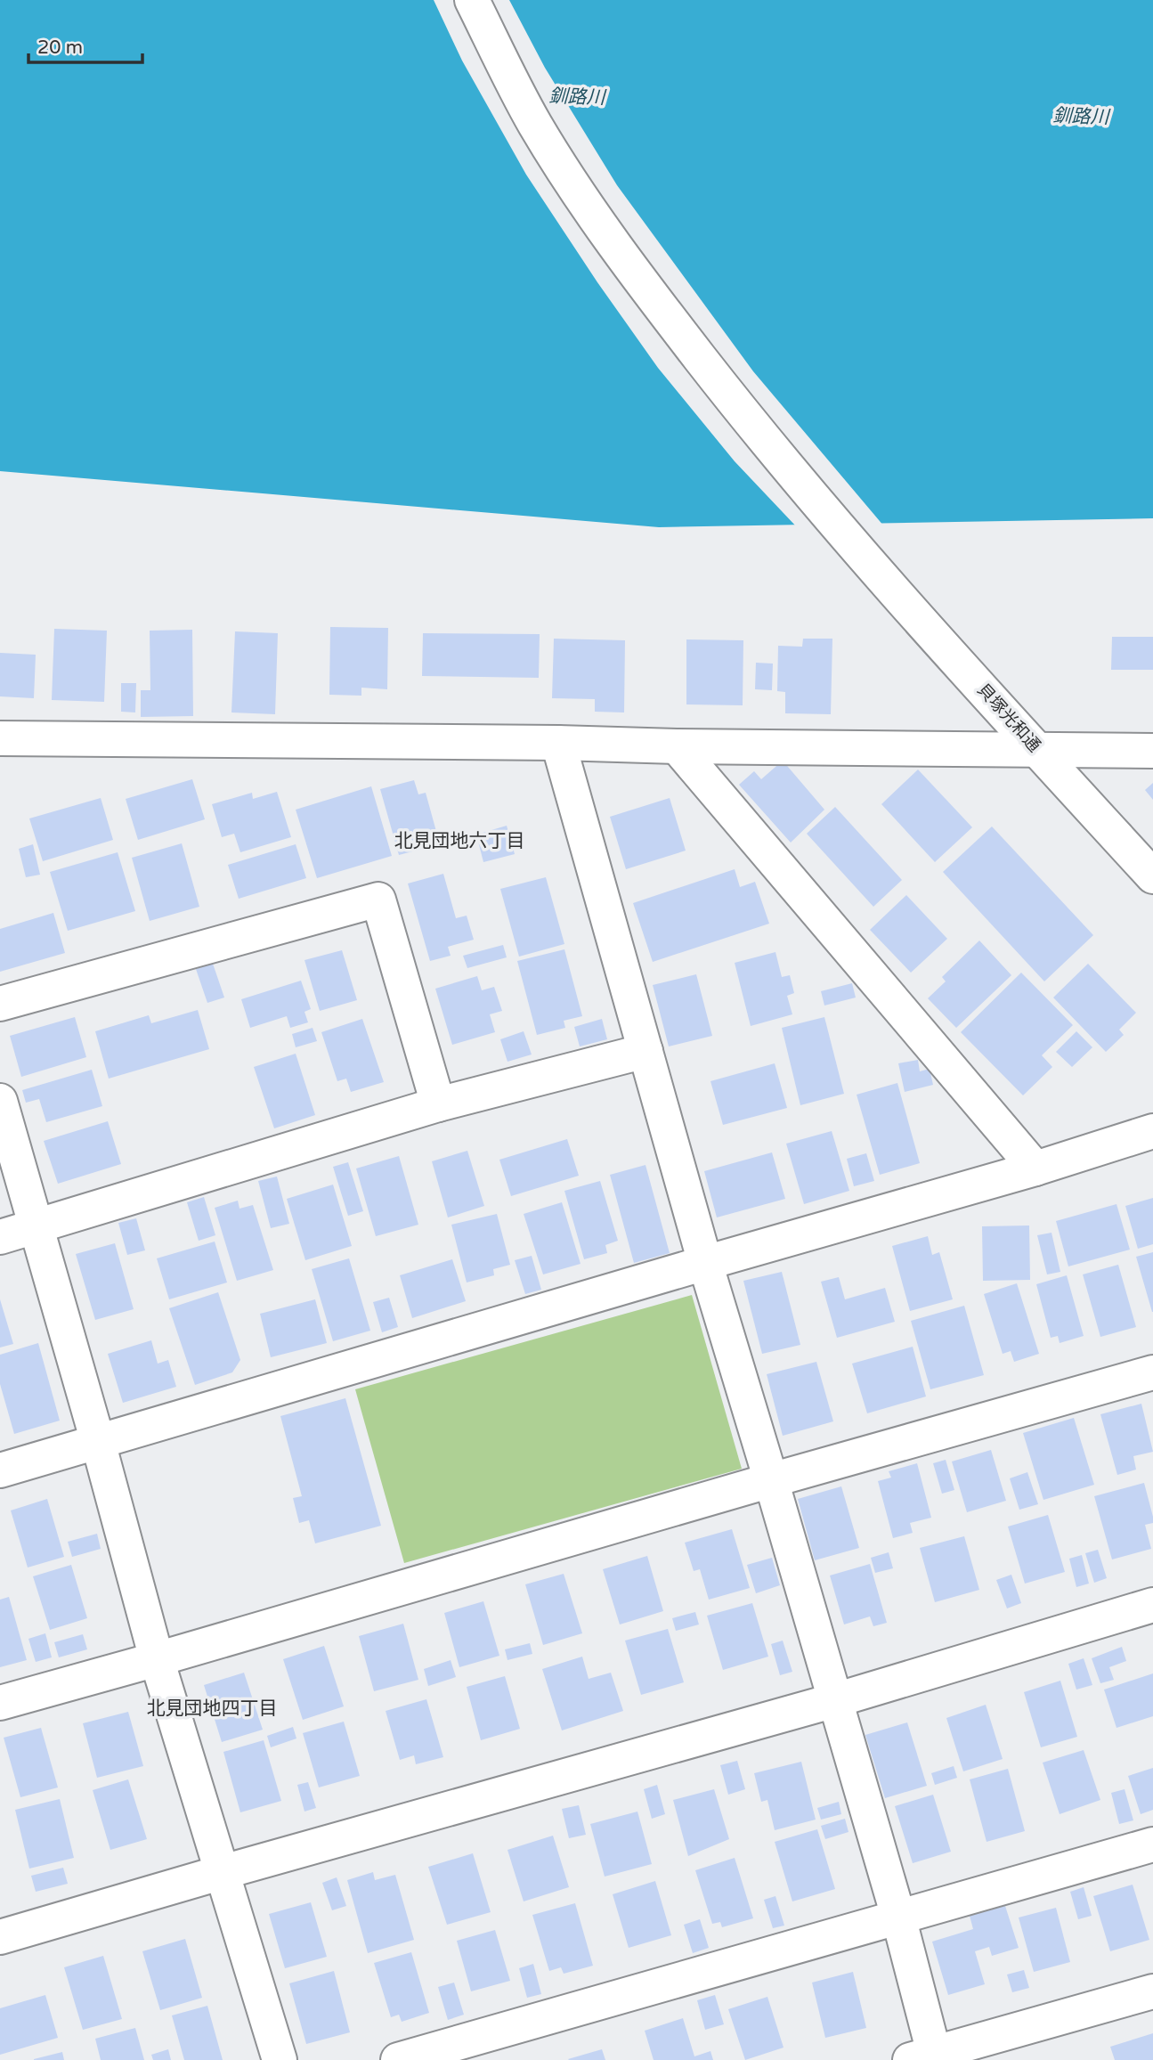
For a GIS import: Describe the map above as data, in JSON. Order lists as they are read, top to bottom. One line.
{"streets":{"street":["貝塚光和通"]},"districts":["北見団地六丁目","北見団地四丁目"],"water":["釧路川"],"scale_bar":"20 m"}
